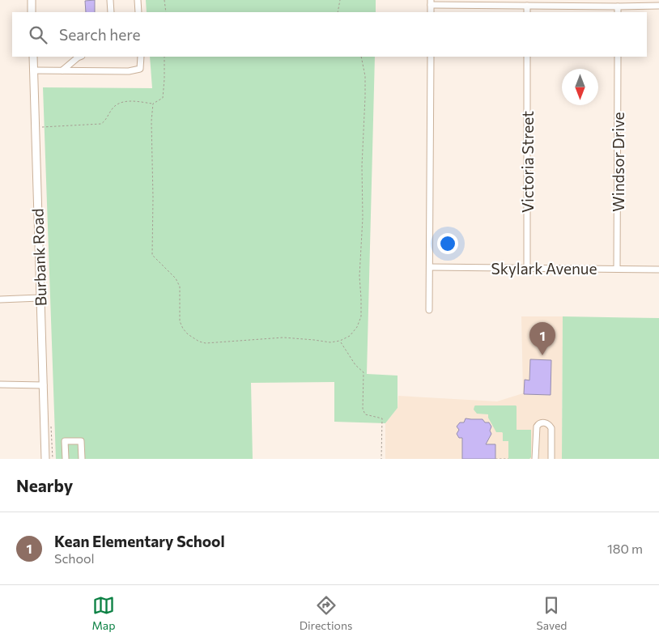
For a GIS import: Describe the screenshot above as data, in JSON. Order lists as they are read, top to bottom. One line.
{"streets":{"main road":["Burbank Road"],"street":["Victoria Street","Windsor Drive","Skylark Avenue"]},"crossings":[["Victoria Street","Skylark Avenue"],["Windsor Drive","Skylark Avenue"]],"north":"bottom","page":{"search":"Search here","pins":"1","heading":"Nearby","list":[{"mark":"1","name":"Kean Elementary School","note":"School","value":"180 m"}],"nav":["Map","Directions","Saved"]}}
